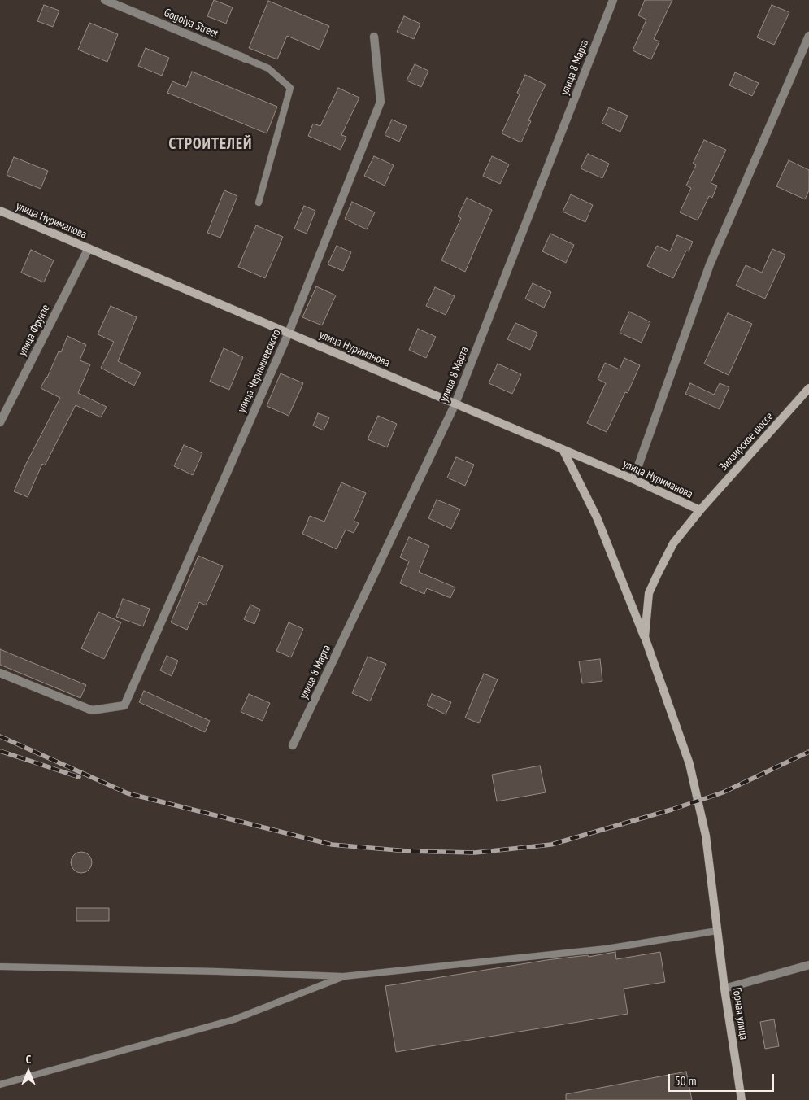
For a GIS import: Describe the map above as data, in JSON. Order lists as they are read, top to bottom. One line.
{"streets":{"main road":["улица Нуриманова","Зилаирское шоссе","Горная улица"],"street":["Gogolya Street","улица 8 Марта","улица Фрунзе","улица Чернышевского"]},"crossings":[["улица 8 Марта","улица Нуриманова"],["улица Нуриманова","улица Фрунзе"],["улица Нуриманова","улица Чернышевского"],["улица Нуриманова","Зилаирское шоссе"],["улица Нуриманова","Горная улица"],["Зилаирское шоссе","Горная улица"]],"districts":["СТРОИТЕЛЕЙ"],"scale_bar":"50 m","north":"top"}
